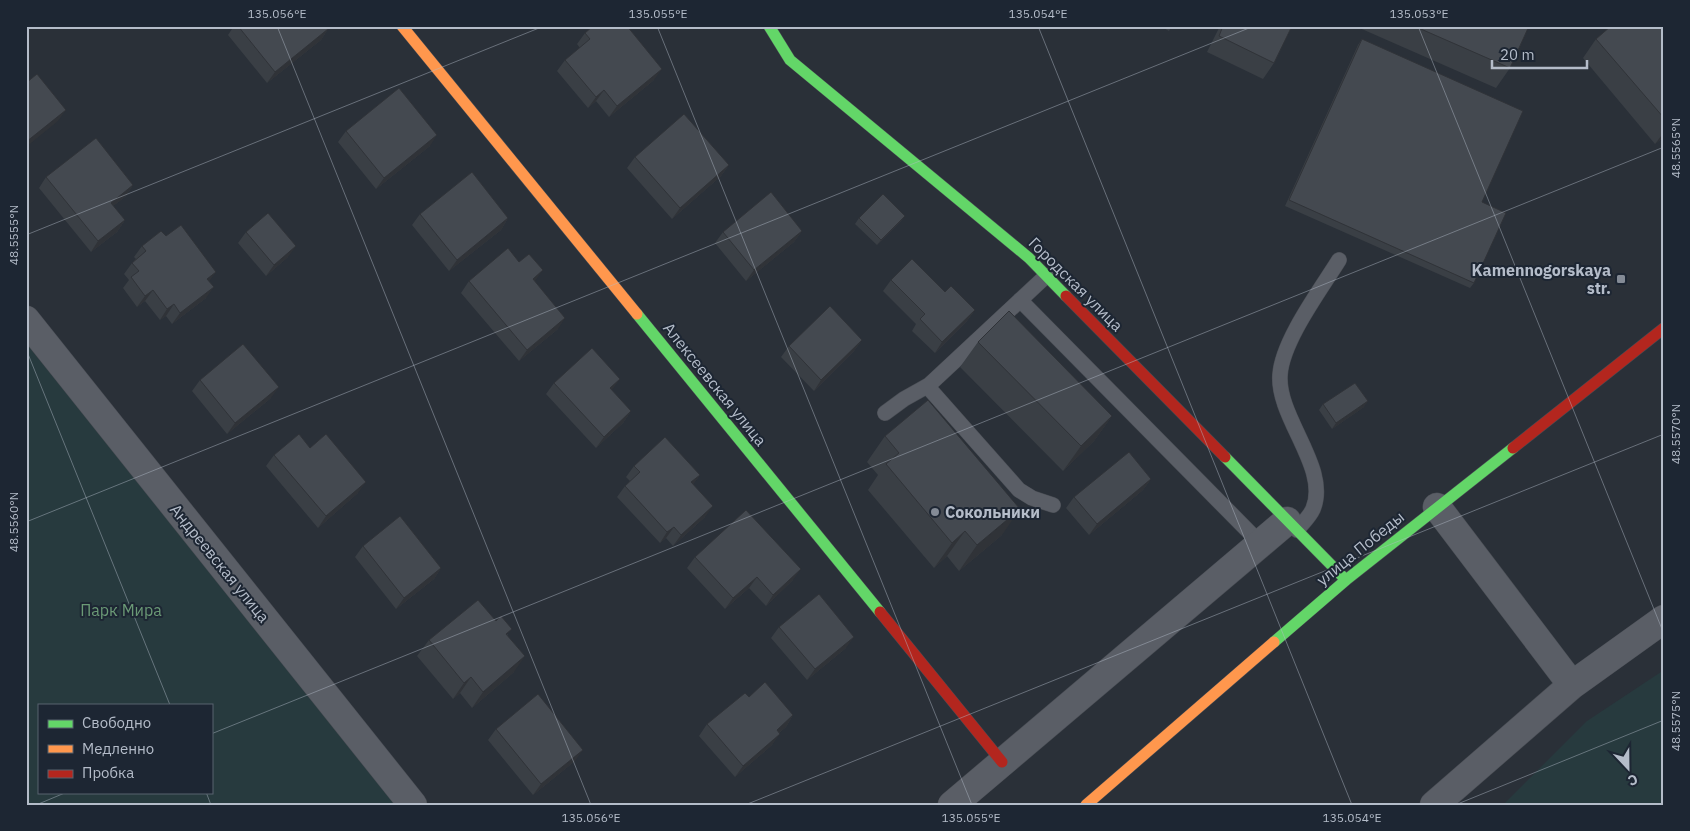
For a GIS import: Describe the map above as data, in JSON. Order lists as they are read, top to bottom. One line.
{"streets":{"street":["Городская улица","Алексеевская улица","улица Победы","Андреевская улица"]},"crossings":[["Городская улица","улица Победы"]],"parks":["Парк Мира"],"places":{"transit":["Kamennogorskaya str."],"other":["Сокольники"]},"legend":["Свободно","Медленно","Пробка"],"scale_bar":"20 m","north":"bottom","coordinates":["135.056°E","135.055°E","135.054°E","135.053°E","48.5565°N","48.5555°N","48.5570°N","48.5560°N","48.5575°N"]}
